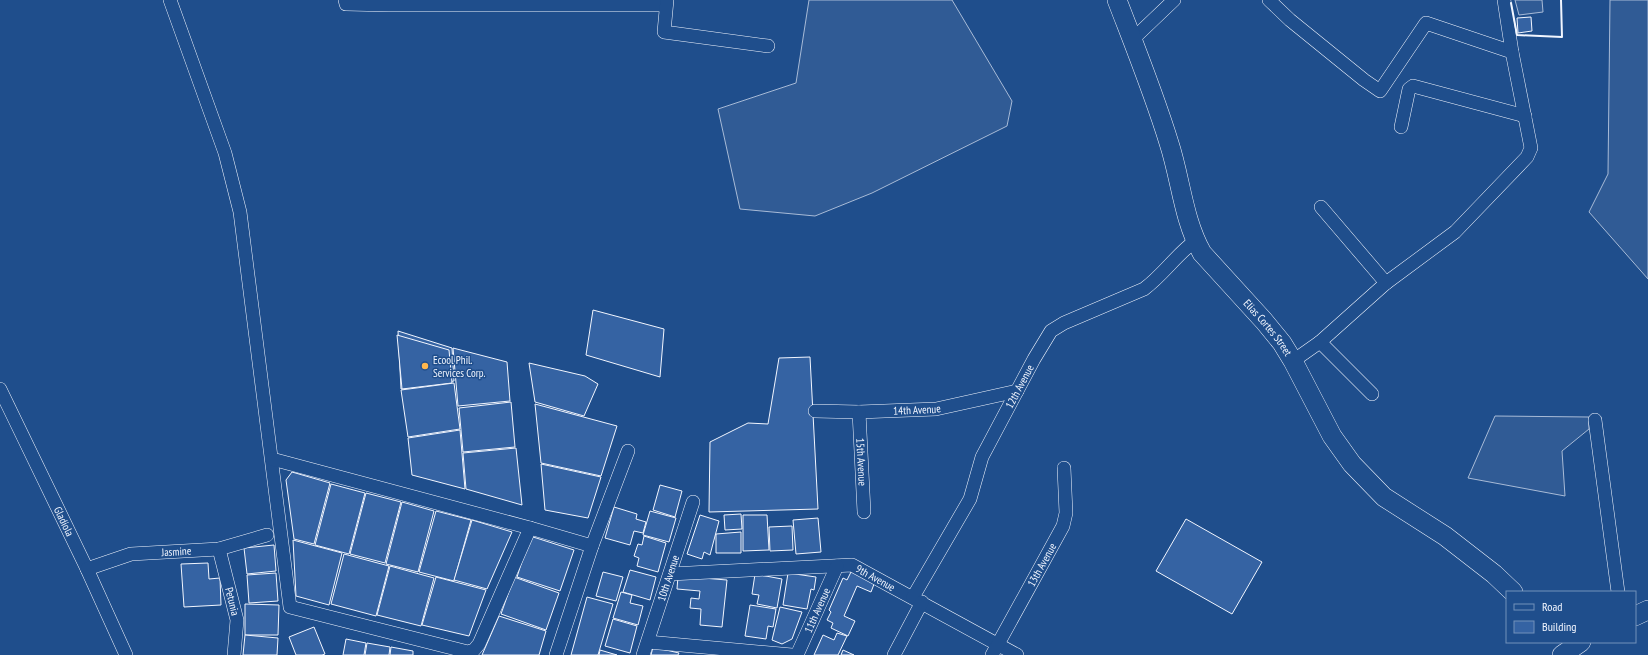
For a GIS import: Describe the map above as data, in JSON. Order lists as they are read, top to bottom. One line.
{"streets":{"street":["Elias Cortes Street","12th Avenue","14th Avenue","15th Avenue","Gladiola","Jasmine","13th Avenue","10th Avenue","9th Avenue","Petunia","11th Avenue"]},"crossings":[["Elias Cortes Street","12th Avenue"],["12th Avenue","14th Avenue"],["12th Avenue","9th Avenue"],["14th Avenue","15th Avenue"],["Gladiola","Jasmine"],["Jasmine","Petunia"],["13th Avenue","9th Avenue"],["10th Avenue","9th Avenue"],["9th Avenue","11th Avenue"]],"places":["Ecool Phil. Services Corp."],"legend":["Road","Building"]}
